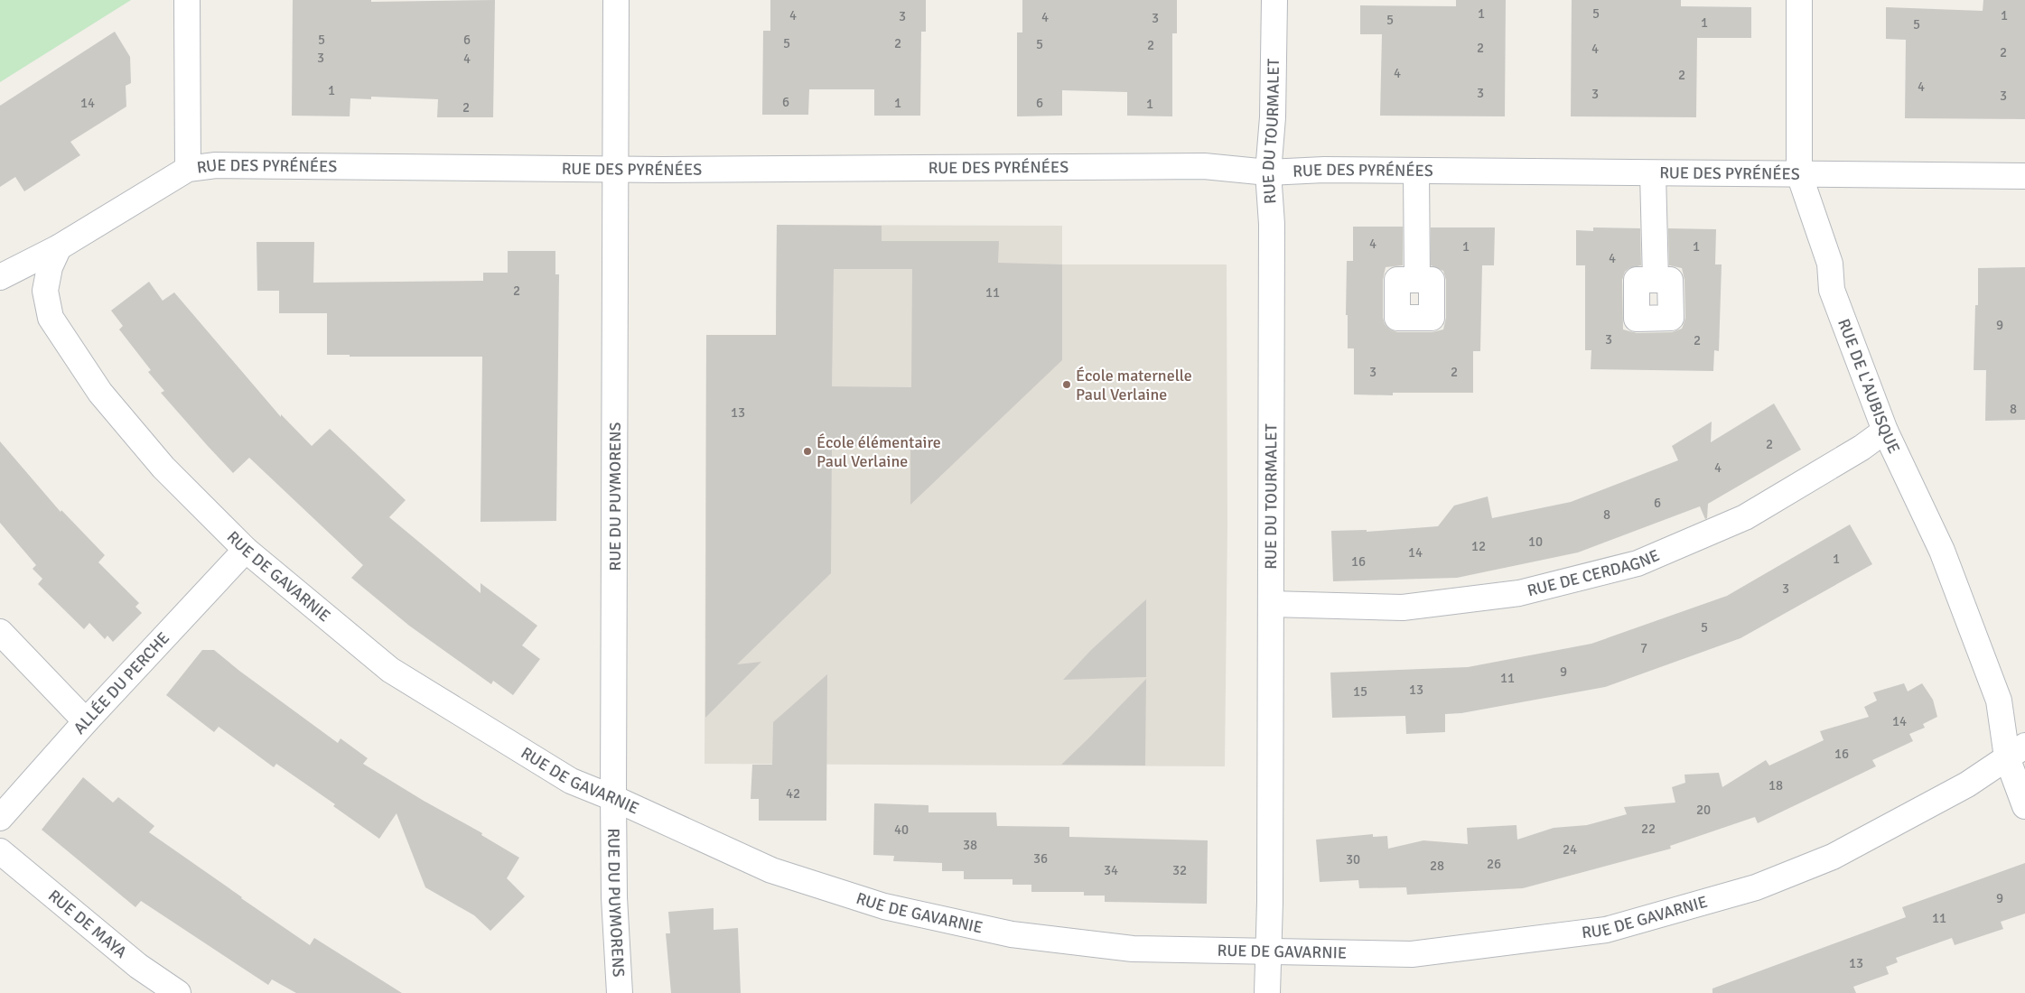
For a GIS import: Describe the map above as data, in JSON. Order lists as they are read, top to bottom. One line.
{"streets":{"street":["RUE DU TOURMALET","RUE DES PYRÉNÉES","RUE DE L'AUBISQUE","RUE DU PUYMORENS","RUE DE CERDAGNE","RUE DE GAVARNIE","ALLÉE DU PERCHE","RUE DE MAYA"]},"crossings":[["RUE DU TOURMALET","RUE DES PYRÉNÉES"],["RUE DU TOURMALET","RUE DE CERDAGNE"],["RUE DU TOURMALET","RUE DE GAVARNIE"],["RUE DES PYRÉNÉES","RUE DE L'AUBISQUE"],["RUE DES PYRÉNÉES","RUE DU PUYMORENS"],["RUE DES PYRÉNÉES","RUE DE GAVARNIE"],["RUE DE L'AUBISQUE","RUE DE CERDAGNE"],["RUE DE L'AUBISQUE","RUE DE GAVARNIE"],["RUE DU PUYMORENS","RUE DE GAVARNIE"],["RUE DE GAVARNIE","ALLÉE DU PERCHE"]],"places":["École maternelle Paul Verlaine","École élémentaire Paul Verlaine"],"house_numbers":["1","5","4","1","3","4","3","5","1","5","5","6","5","2","5","2","2","4","2","3","4","4","2","4","1","3","3","3","6","14","1","6","1","2","4","1","1","4","2","11","9","3","2","3","2","8","13","2","4","6","8","10","12","14","1","16","3","5","7","9","11","13","15","14","16","18","42","20","22","40","38","24","36","30","26","28","34","32","9","11","13"]}
